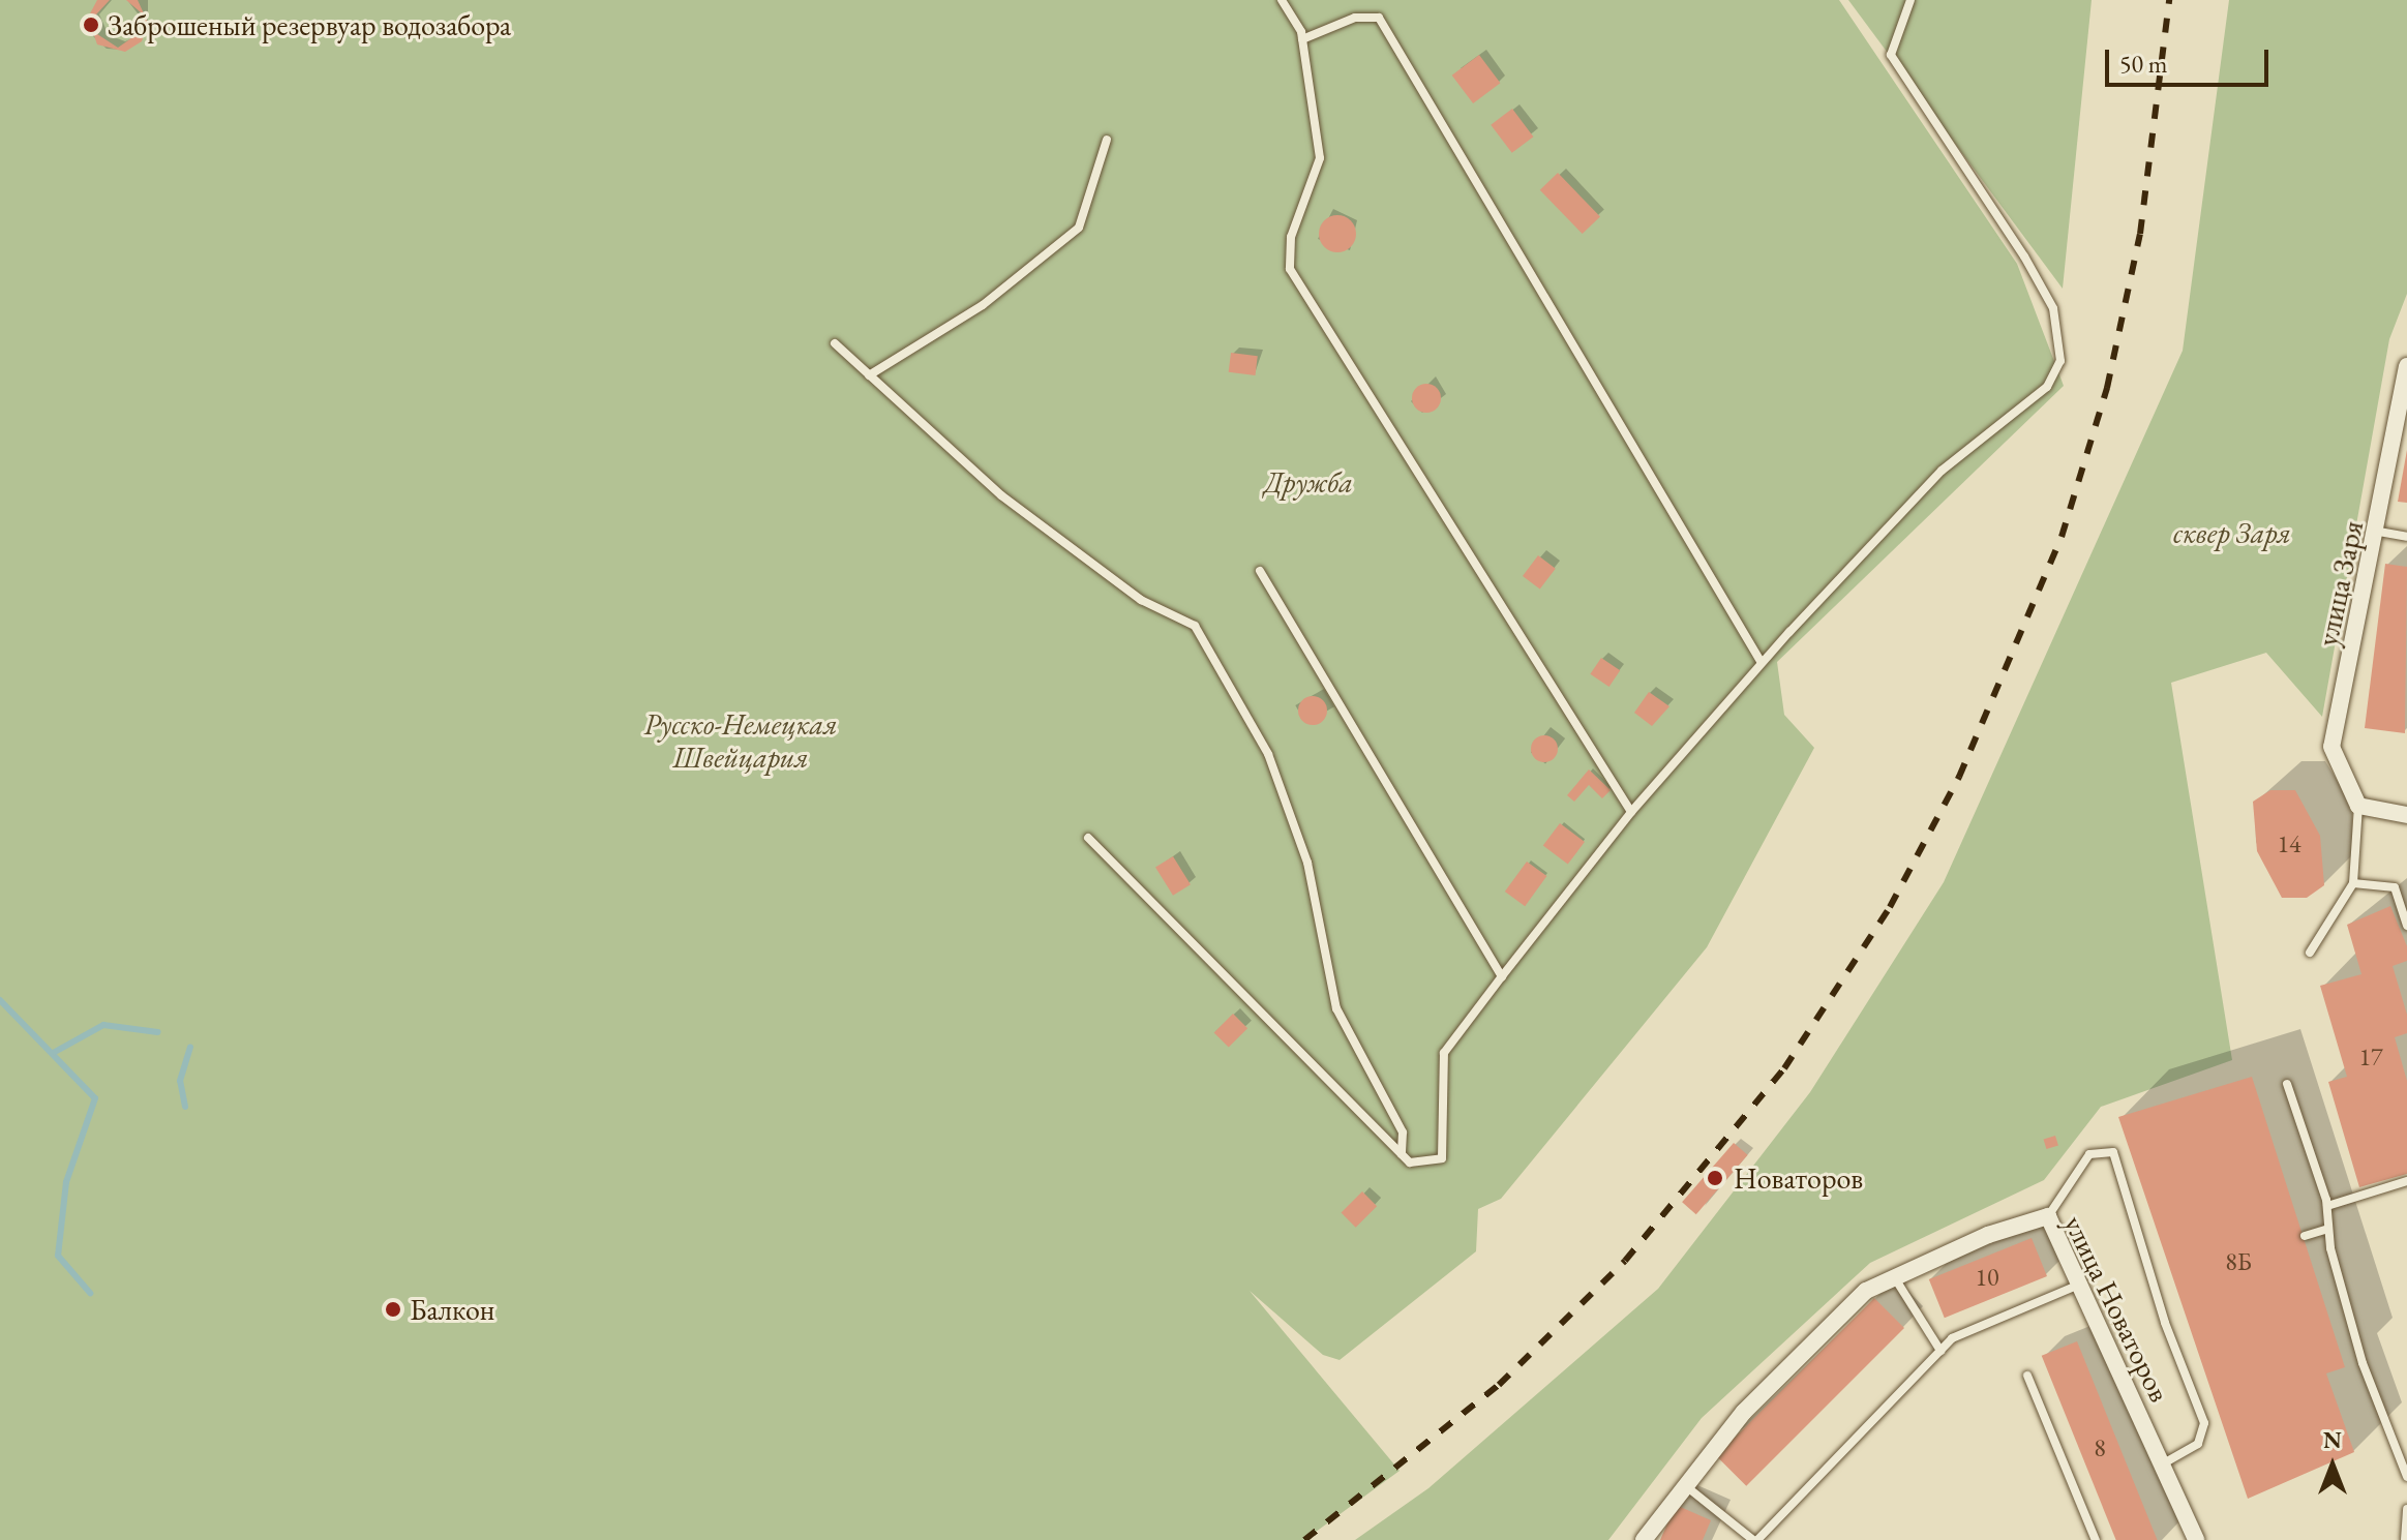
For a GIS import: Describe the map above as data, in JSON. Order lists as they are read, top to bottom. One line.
{"streets":{"street":["улица Заря","улица Новаторов"]},"parks":["Дружба","сквер Заря","Русско-Немецкая Швейцария"],"places":["Заброшеный резервуар водозабора","Новаторов","Балкон"],"house_numbers":["14","17","8Б","10","8"],"scale_bar":"50 m","north":"top"}
